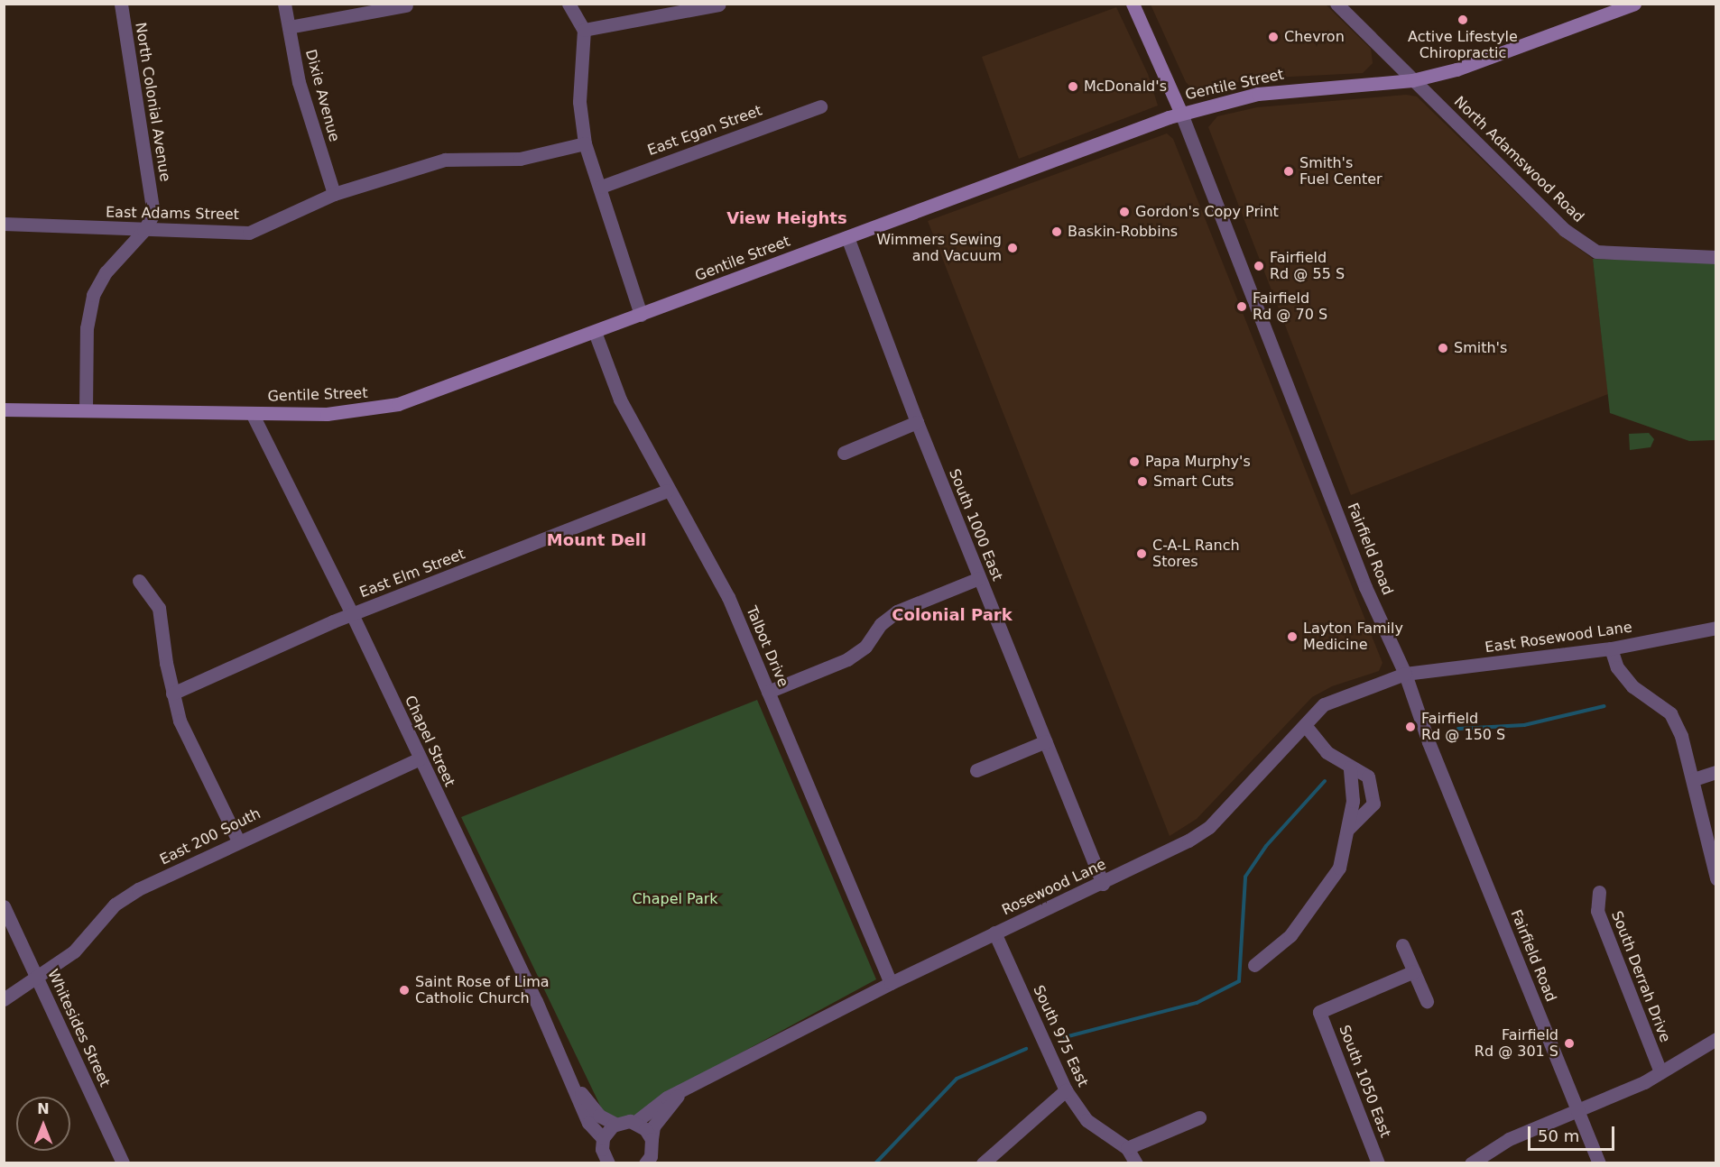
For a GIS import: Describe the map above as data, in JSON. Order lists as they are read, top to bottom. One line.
{"streets":{"main road":["Gentile Street","Fairfield Road"],"street":["Dixie Avenue","North Colonial Avenue","East Egan Street","North Adamswood Road","East Adams Street","South 1000 East","East Elm Street","East Rosewood Lane","Talbot Drive","Chapel Street","East 200 South","Rosewood Lane","South Derrah Drive","Whitesides Street","South 975 East","South 1050 East"]},"crossings":[["Gentile Street","North Colonial Avenue"],["Gentile Street","North Adamswood Road"],["Gentile Street","South 1000 East"],["Gentile Street","Fairfield Road"],["Gentile Street","Talbot Drive"],["Gentile Street","Chapel Street"],["Dixie Avenue","East Adams Street"],["North Colonial Avenue","East Adams Street"],["South 1000 East","Rosewood Lane"],["Fairfield Road","East Rosewood Lane"],["Fairfield Road","Rosewood Lane"],["East Elm Street","Talbot Drive"],["East Elm Street","Chapel Street"],["East Rosewood Lane","Rosewood Lane"],["Talbot Drive","Rosewood Lane"],["Chapel Street","East 200 South"],["East 200 South","Whitesides Street"],["Rosewood Lane","South 975 East"]],"districts":["View Heights","Mount Dell","Colonial Park"],"parks":["Chapel Park"],"places":["Active Lifestyle Chiropractic","Chevron","McDonald's","Smith's Fuel Center","Gordon's Copy Print","Baskin-Robbins","Wimmers Sewing and Vacuum","Fairfield Rd @ 55 S","Fairfield Rd @ 70 S","Smith's","Papa Murphy's","Smart Cuts","C-A-L Ranch Stores","Layton Family Medicine","Fairfield Rd @ 150 S","Saint Rose of Lima Catholic Church","Fairfield Rd @ 301 S"],"scale_bar":"50 m","north":"top"}
